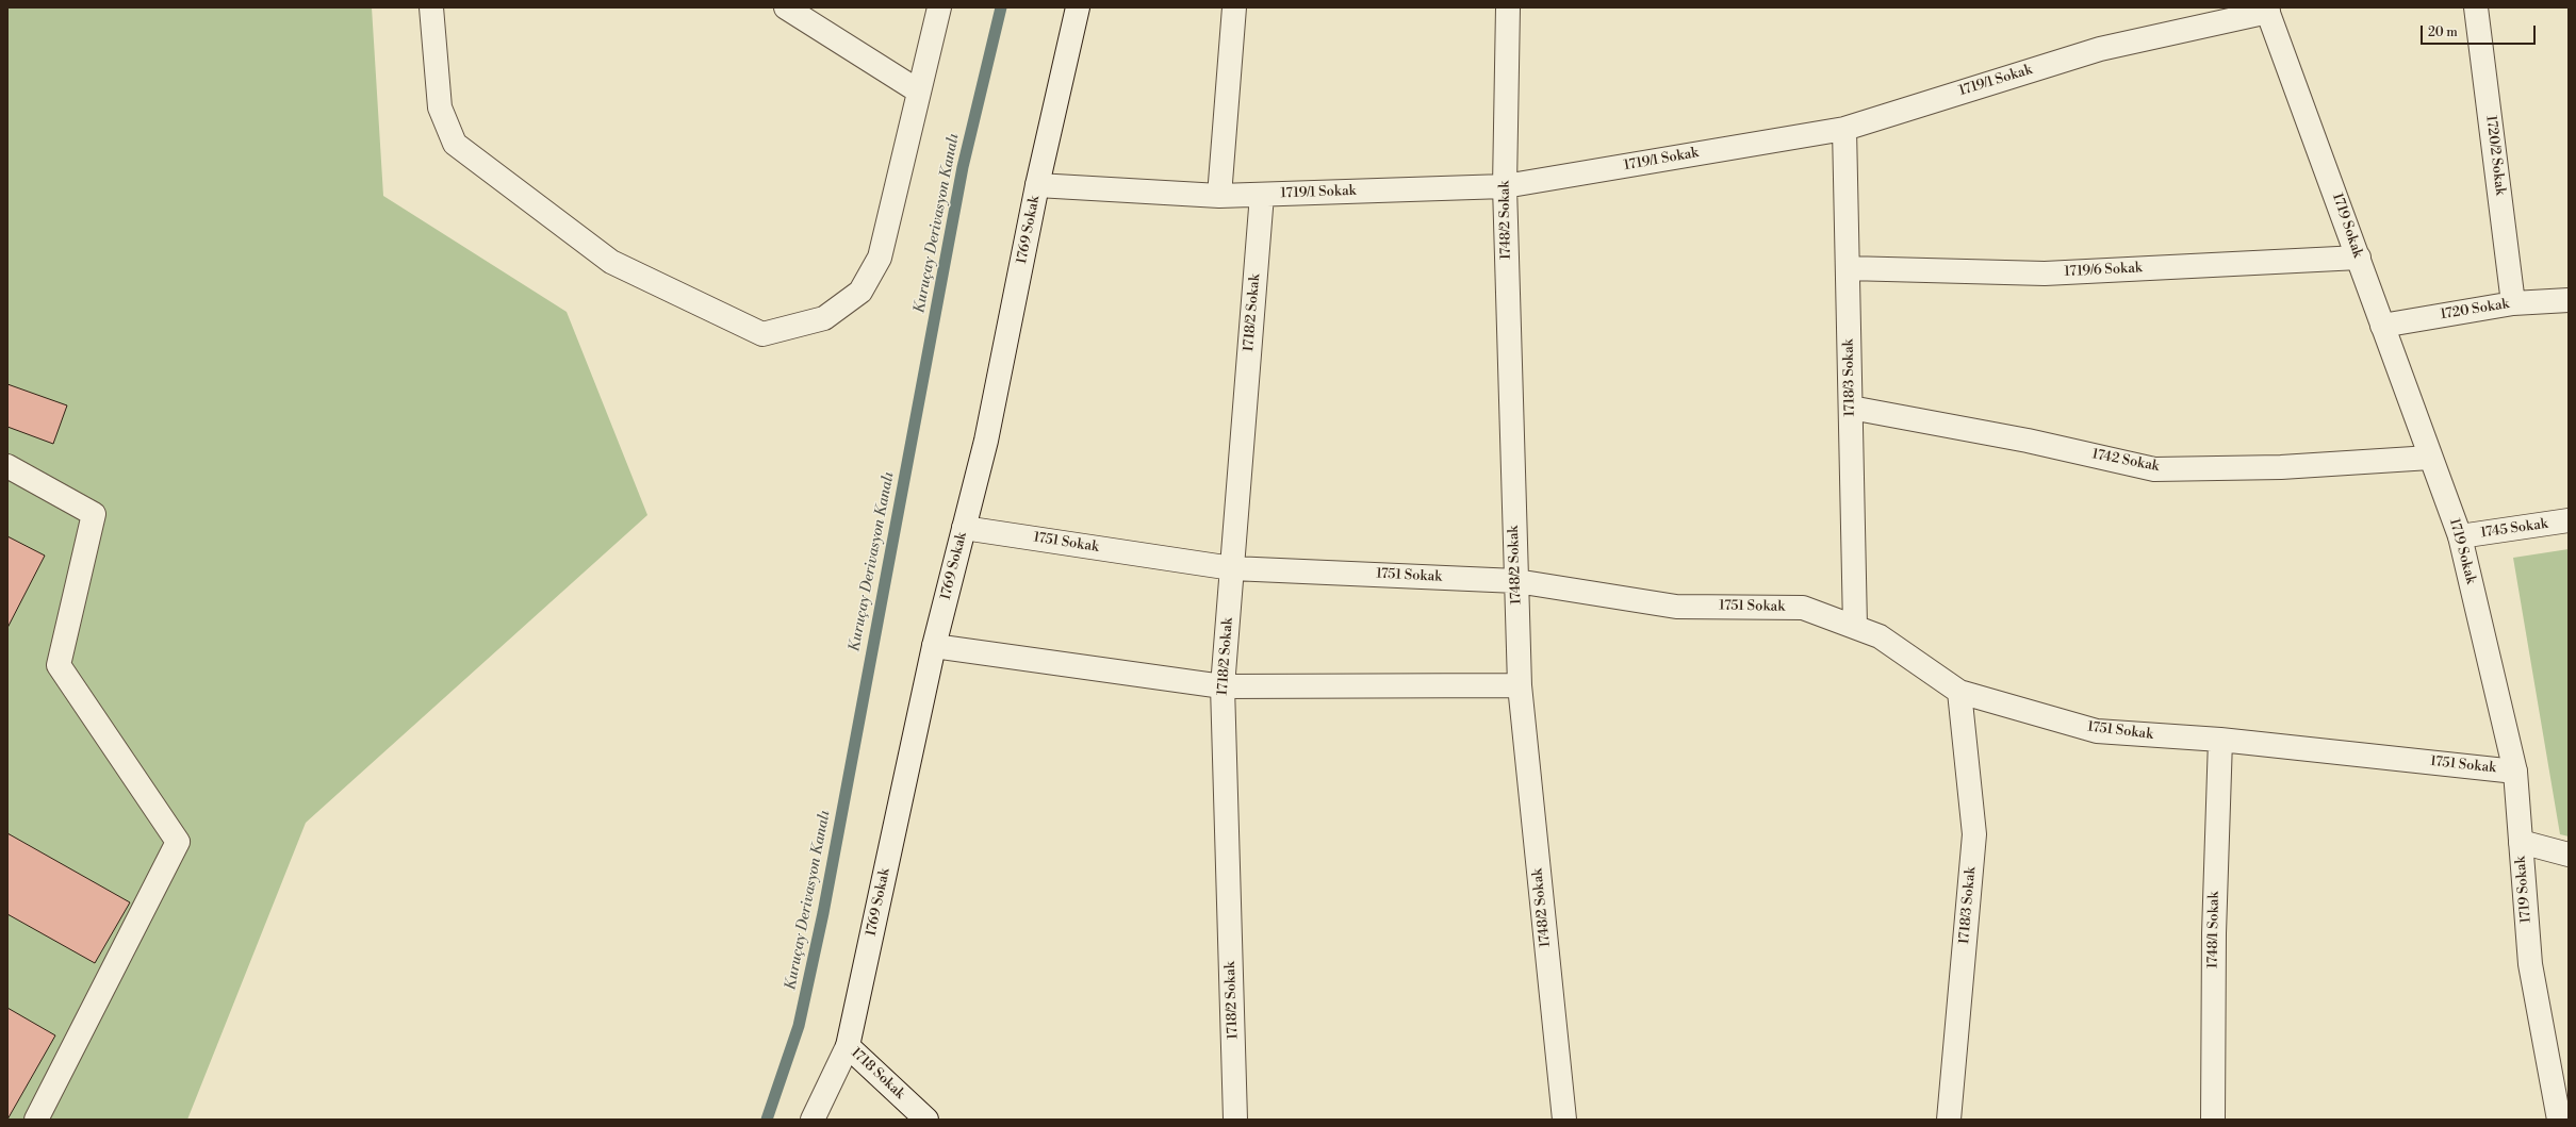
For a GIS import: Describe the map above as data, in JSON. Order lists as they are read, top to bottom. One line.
{"streets":{"street":["1719/1 Sokak","1720/2 Sokak","1748/2 Sokak","1719 Sokak","1769 Sokak","1719/6 Sokak","1720 Sokak","1718/2 Sokak","1718/3 Sokak","1742 Sokak","1745 Sokak","1751 Sokak","1748/1 Sokak","1718 Sokak"]},"crossings":[["1719/1 Sokak","1748/2 Sokak"],["1719/1 Sokak","1719 Sokak"],["1719/1 Sokak","1769 Sokak"],["1719/1 Sokak","1718/2 Sokak"],["1719/1 Sokak","1718/3 Sokak"],["1720/2 Sokak","1720 Sokak"],["1748/2 Sokak","1751 Sokak"],["1719 Sokak","1719/6 Sokak"],["1719 Sokak","1720 Sokak"],["1719 Sokak","1742 Sokak"],["1719 Sokak","1745 Sokak"],["1719 Sokak","1751 Sokak"],["1769 Sokak","1751 Sokak"],["1769 Sokak","1718 Sokak"],["1719/6 Sokak","1718/3 Sokak"],["1718/2 Sokak","1751 Sokak"],["1718/3 Sokak","1742 Sokak"],["1718/3 Sokak","1751 Sokak"],["1751 Sokak","1748/1 Sokak"]],"water":["Kuruçay Derivasyon Kanalı"],"scale_bar":"20 m"}
